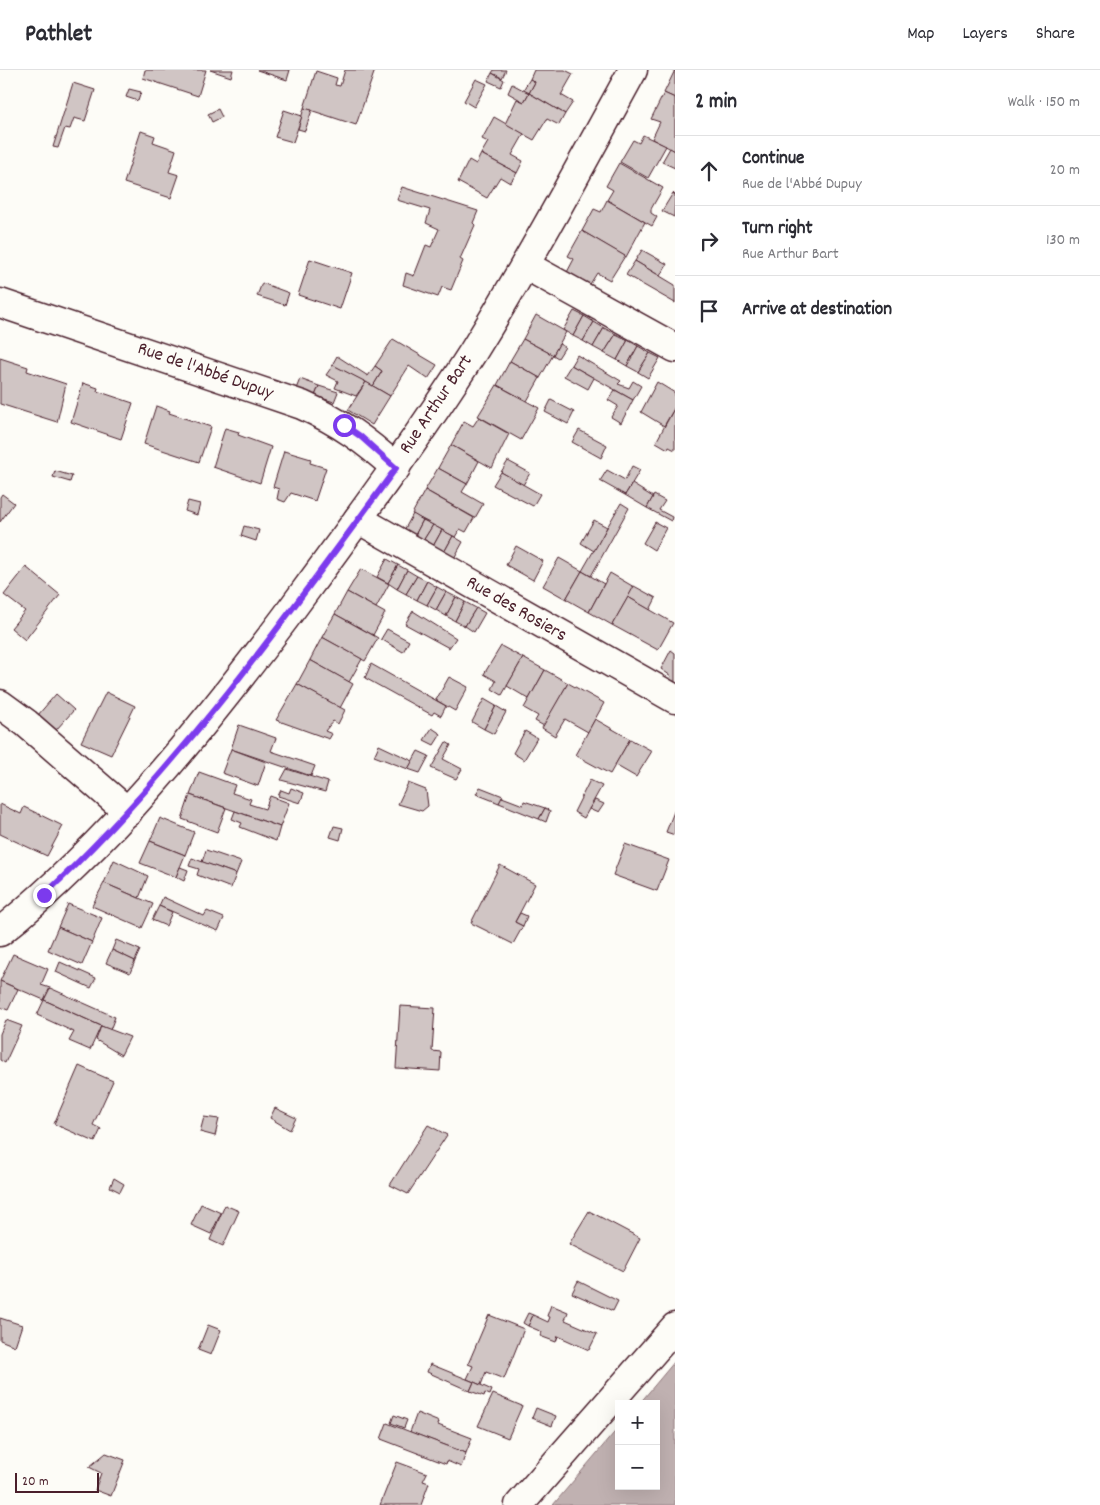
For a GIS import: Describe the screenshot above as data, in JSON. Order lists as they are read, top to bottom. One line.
{"streets":{"street":["Rue de l'Abbé Dupuy","Rue Arthur Bart","Rue des Rosiers"]},"crossings":[["Rue de l'Abbé Dupuy","Rue Arthur Bart"],["Rue Arthur Bart","Rue des Rosiers"]],"scale_bar":"20 m","page":{"header":"Pathlet","nav":["Map","Layers","Share"],"heading":["2 min","Walk · 150 m"],"list":[["Continue","Rue de l'Abbé Dupuy","20 m"],["Turn right","Rue Arthur Bart","130 m"],"Arrive at destination"],"map_buttons":["+","−"],"scale":"20 m"}}
